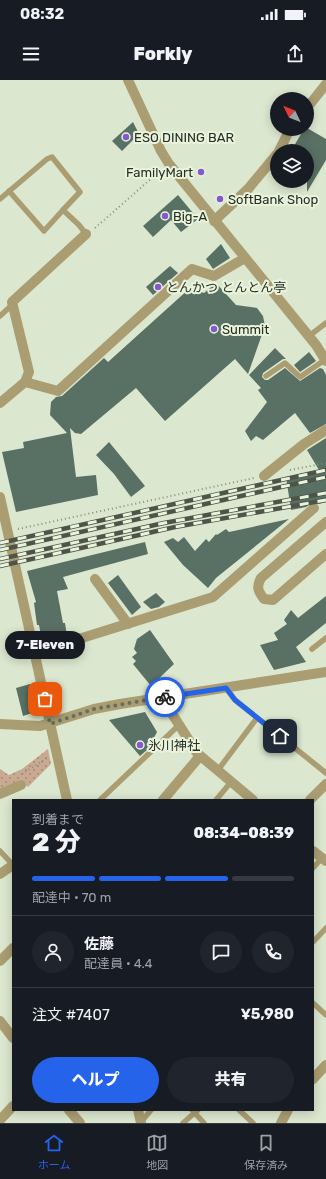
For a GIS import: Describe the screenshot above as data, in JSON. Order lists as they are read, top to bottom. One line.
{"places":["ESO DINING BAR","FamilyMart","SoftBank Shop","Big-A","とんかつ とんとん亭","Summit","7-Eleven","氷川神社"],"north":"top left","page":{"status":"08:32","header":"Forkly","bubble":"7-Eleven","heading":["2 分","到着まで","08:34–08:39"],"panel":["佐藤","配達員 · 4.4","注文 #7407","¥5,980"],"bar":"配達中 · 70 m","buttons":["ヘルプ","共有"],"tabs":["ホーム","地図","保存済み"]}}
